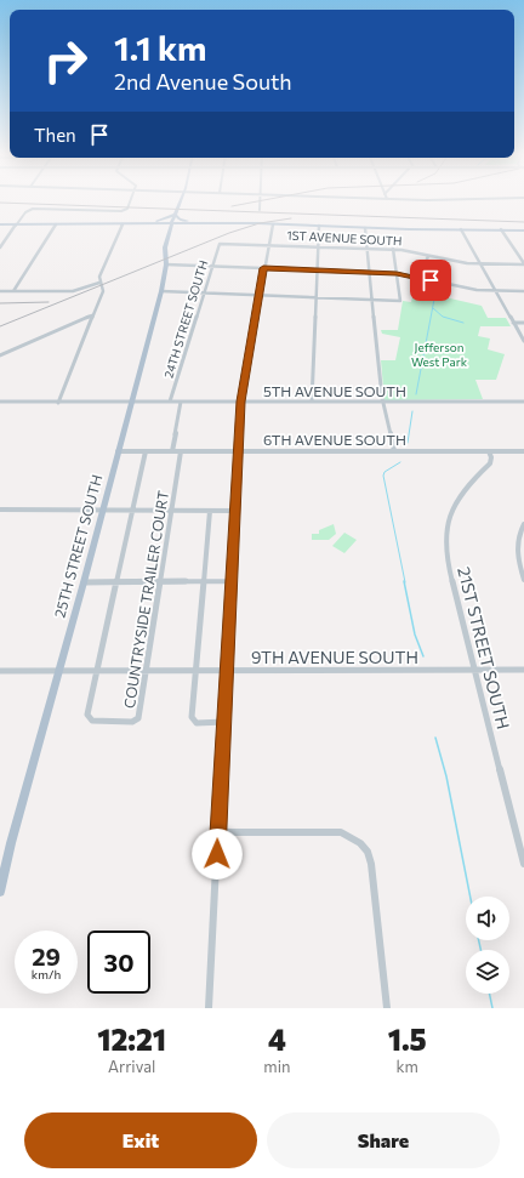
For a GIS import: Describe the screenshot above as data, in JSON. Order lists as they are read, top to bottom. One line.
{"streets":{"main road":["25TH STREET SOUTH"],"street":["1ST AVENUE SOUTH","24TH STREET SOUTH","5TH AVENUE SOUTH","6TH AVENUE SOUTH","COUNTRYSIDE TRAILER COURT","21ST STREET SOUTH","9TH AVENUE SOUTH"]},"crossings":[["1ST AVENUE SOUTH","24TH STREET SOUTH"],["24TH STREET SOUTH","5TH AVENUE SOUTH"],["5TH AVENUE SOUTH","25TH STREET SOUTH"],["6TH AVENUE SOUTH","25TH STREET SOUTH"],["6TH AVENUE SOUTH","COUNTRYSIDE TRAILER COURT"],["6TH AVENUE SOUTH","21ST STREET SOUTH"],["25TH STREET SOUTH","9TH AVENUE SOUTH"],["COUNTRYSIDE TRAILER COURT","9TH AVENUE SOUTH"],["21ST STREET SOUTH","9TH AVENUE SOUTH"]],"parks":["Jefferson West Park"],"page":{"turn":["1.1 km","2nd Avenue South"],"then":"Then","speed":"29 km/h","limit":"30","eta":["12:21","Arrival","4","min","1.5","km"],"buttons":["Exit","Share"]}}
